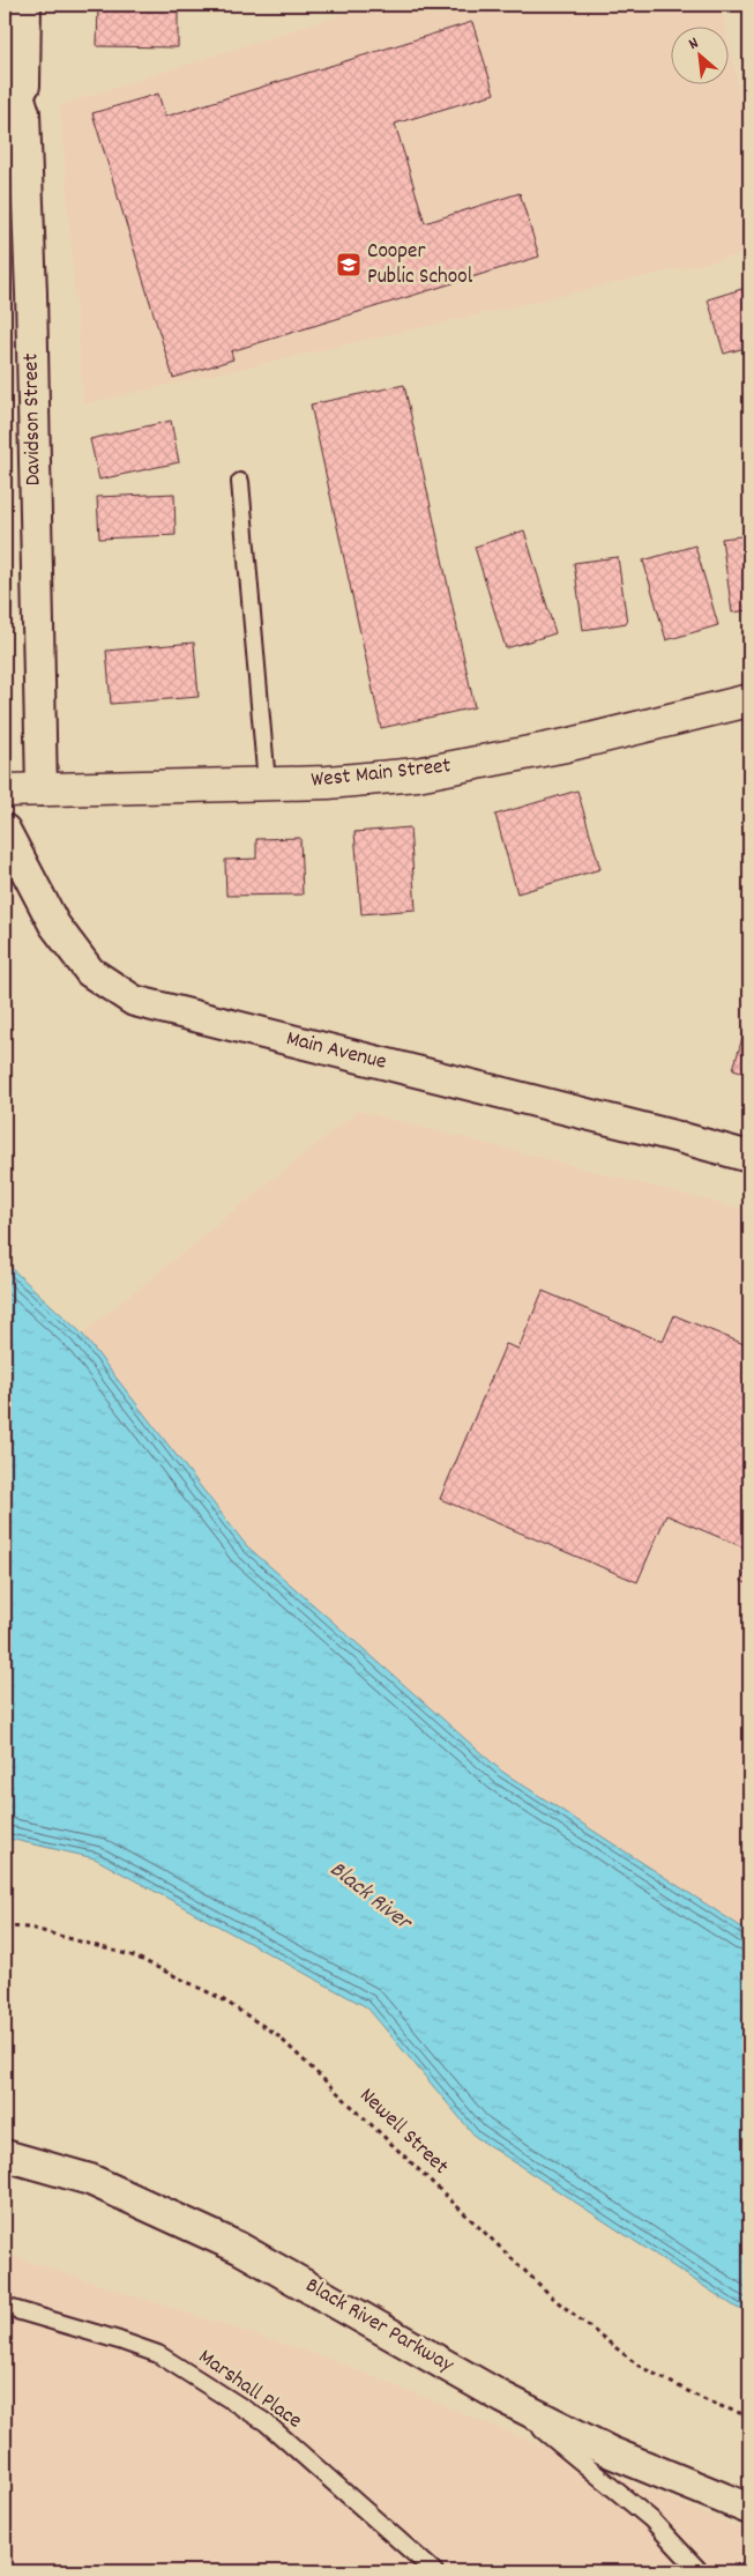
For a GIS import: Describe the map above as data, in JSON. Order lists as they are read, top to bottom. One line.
{"streets":{"main road":["West Main Street"],"street":["Davidson Street","Main Avenue","Black River Parkway"],"lane":["Marshall Place"],"path":["Newell Street"]},"crossings":[["Davidson Street","West Main Street"]],"water":["Black River"],"places":{"school or university":["Cooper Public School"]},"north":"top left"}
